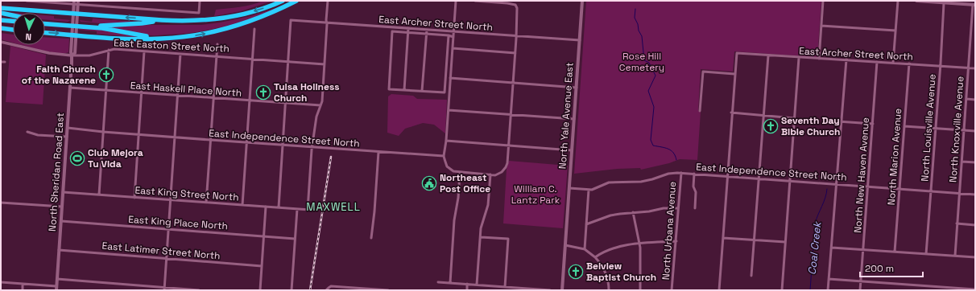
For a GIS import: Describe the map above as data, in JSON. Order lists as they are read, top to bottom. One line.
{"streets":{"main road":["North Yale Avenue East","North Sheridan Road East"],"street":["East Archer Street North","East Easton Street North","East Haskell Place North","North Louisville Avenue","North Knoxville Avenue","East Independence Street North","North Marion Avenue","North New Haven Avenue","East King Street North","East King Place North","North Urbana Avenue","East Latimer Street North"]},"crossings":[["East Archer Street North","East Easton Street North"],["East Archer Street North","North Yale Avenue East"],["East Archer Street North","North Louisville Avenue"],["East Archer Street North","North Knoxville Avenue"],["East Archer Street North","North Marion Avenue"],["East Archer Street North","North New Haven Avenue"],["East Easton Street North","North Sheridan Road East"],["East Haskell Place North","North Sheridan Road East"],["North Yale Avenue East","East Independence Street North"],["North Louisville Avenue","East Independence Street North"],["North Knoxville Avenue","East Independence Street North"],["East Independence Street North","North Marion Avenue"],["East Independence Street North","North Sheridan Road East"],["East Independence Street North","North New Haven Avenue"],["East Independence Street North","East King Street North"],["East Independence Street North","North Urbana Avenue"],["North Sheridan Road East","East King Street North"],["North Sheridan Road East","East King Place North"],["North Sheridan Road East","East Latimer Street North"]],"districts":["MAXWELL"],"water":["Coal Creek"],"parks":["Rose Hill Cemetery","William C. Lantz Park"],"places":{"church":["Faith Church of the Nazarene","Tulsa Holiness Church","Seventh Day Bible Church","Belview Baptist Church"],"sports":["Club Mejora Tu VIda"],"public building":["Northeast Post Office"]},"scale_bar":"200 m","north":"bottom"}
